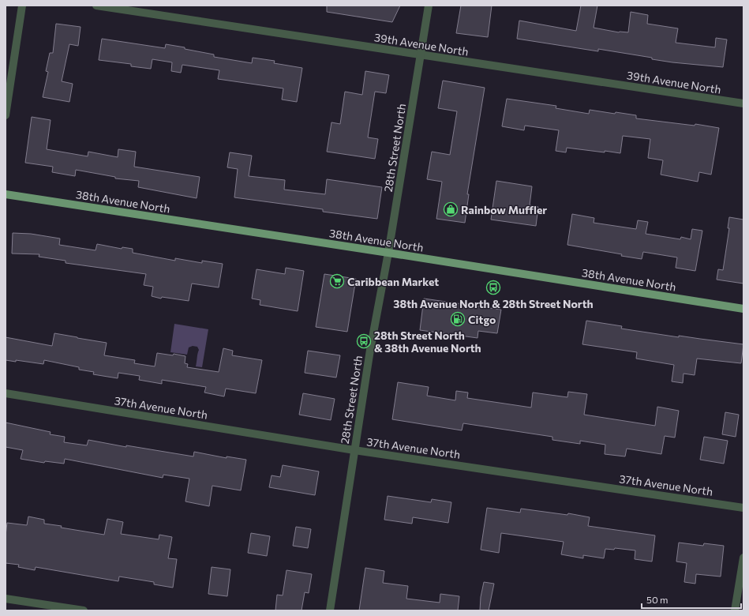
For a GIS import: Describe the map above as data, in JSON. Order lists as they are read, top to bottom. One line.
{"streets":{"main road":["38th Avenue North"],"street":["39th Avenue North","28th Street North","37th Avenue North"]},"crossings":[["39th Avenue North","28th Street North"],["28th Street North","38th Avenue North"],["28th Street North","37th Avenue North"]],"places":{"shop":["Rainbow Muffler"],"supermarket":["Caribbean Market"],"bus stop":["38th Avenue North & 28th Street North","28th Street North & 38th Avenue North"],"fuel station":["Citgo"]},"scale_bar":"50 m"}
